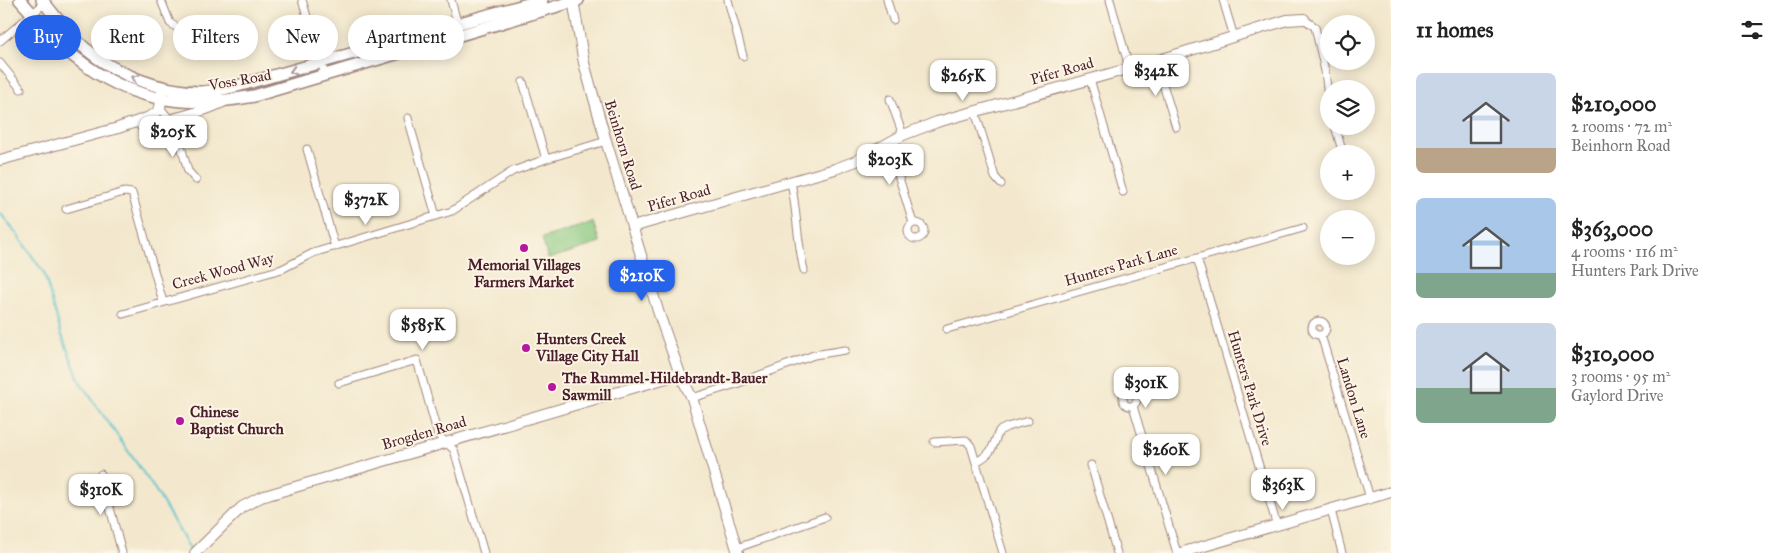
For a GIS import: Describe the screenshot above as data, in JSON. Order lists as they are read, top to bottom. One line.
{"streets":{"main road":["Voss Road"],"street":["Pifer Road","Beinhorn Road","Hunters Park Lane","Creek Wood Way","Hunters Park Drive","Landon Lane","Brogden Road"]},"crossings":[["Pifer Road","Beinhorn Road"],["Voss Road","Beinhorn Road"],["Beinhorn Road","Creek Wood Way"],["Beinhorn Road","Brogden Road"],["Hunters Park Lane","Hunters Park Drive"]],"places":["Memorial Villages Farmers Market","Hunters Creek Village City Hall","The Rummel-Hildebrandt-Bauer Sawmill","Chinese Baptist Church"],"page":{"heading":"11 homes","map_buttons":["+","−"],"chip":["Buy","Rent","Filters","New","Apartment"],"price":["$342K","$265K","$205K","$203K","$372K","$210K","$585K","$301K","$260K","$363K","$310K"],"list":[{"name":"$210,000","note":"2 rooms · 72 m² · Beinhorn Road"},{"name":"$363,000","note":"4 rooms · 116 m² · Hunters Park Drive"},{"name":"$310,000","note":"3 rooms · 95 m² · Gaylord Drive"}]}}
